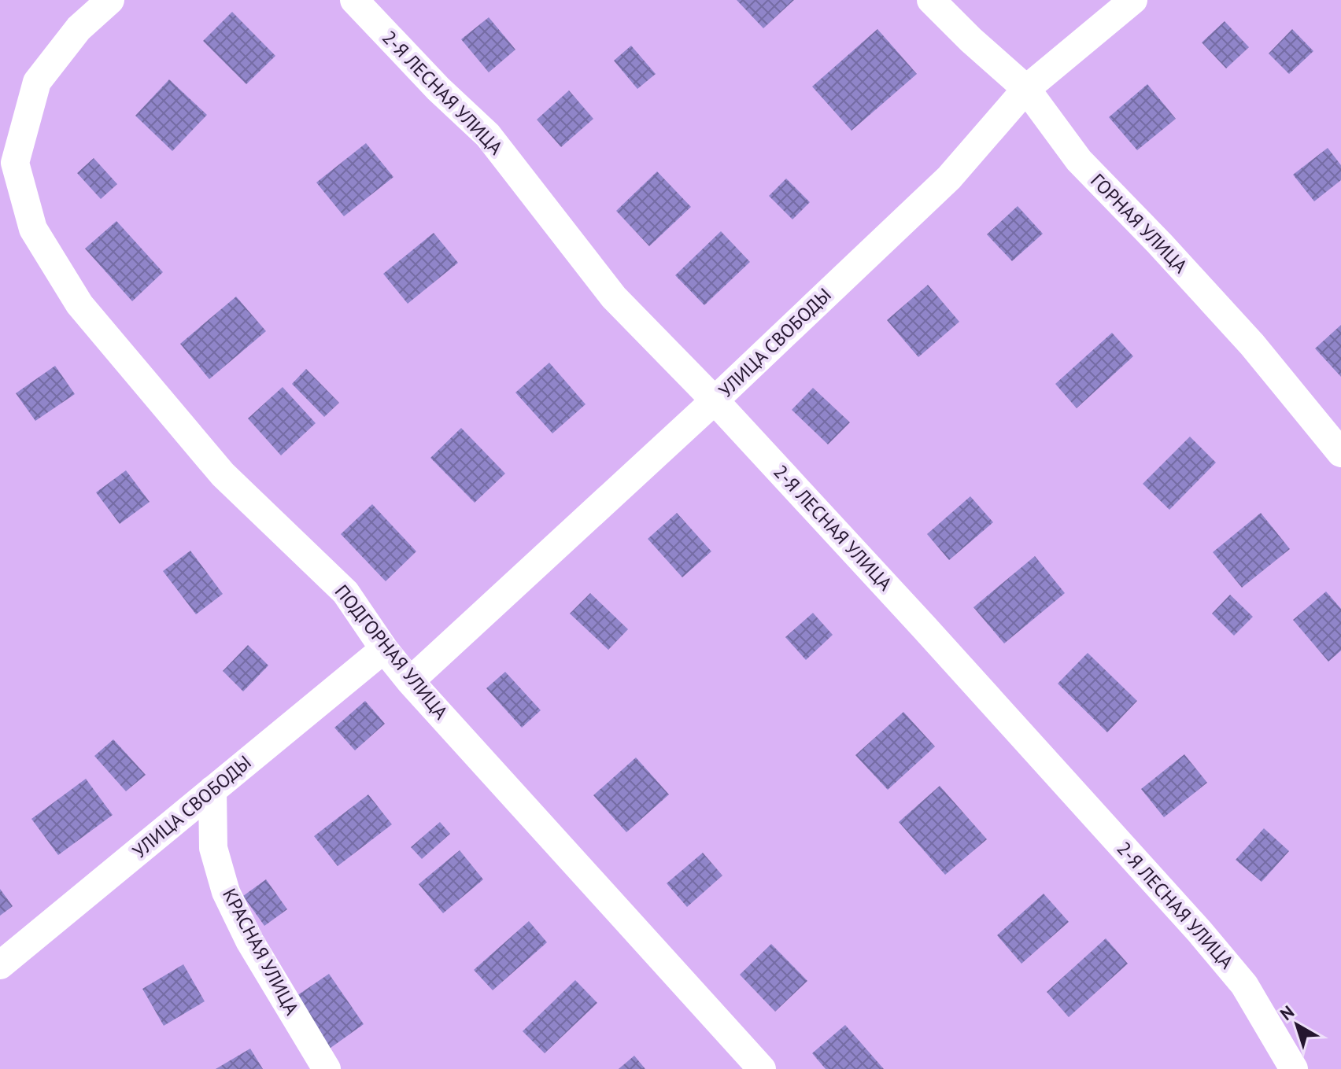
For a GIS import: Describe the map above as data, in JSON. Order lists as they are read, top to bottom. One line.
{"streets":{"street":["2-Я ЛЕСНАЯ УЛИЦА","ГОРНАЯ УЛИЦА","УЛИЦА СВОБОДЫ","ПОДГОРНАЯ УЛИЦА","КРАСНАЯ УЛИЦА"]},"crossings":[["2-Я ЛЕСНАЯ УЛИЦА","УЛИЦА СВОБОДЫ"],["ГОРНАЯ УЛИЦА","УЛИЦА СВОБОДЫ"],["УЛИЦА СВОБОДЫ","ПОДГОРНАЯ УЛИЦА"],["УЛИЦА СВОБОДЫ","КРАСНАЯ УЛИЦА"]],"north":"top left"}
